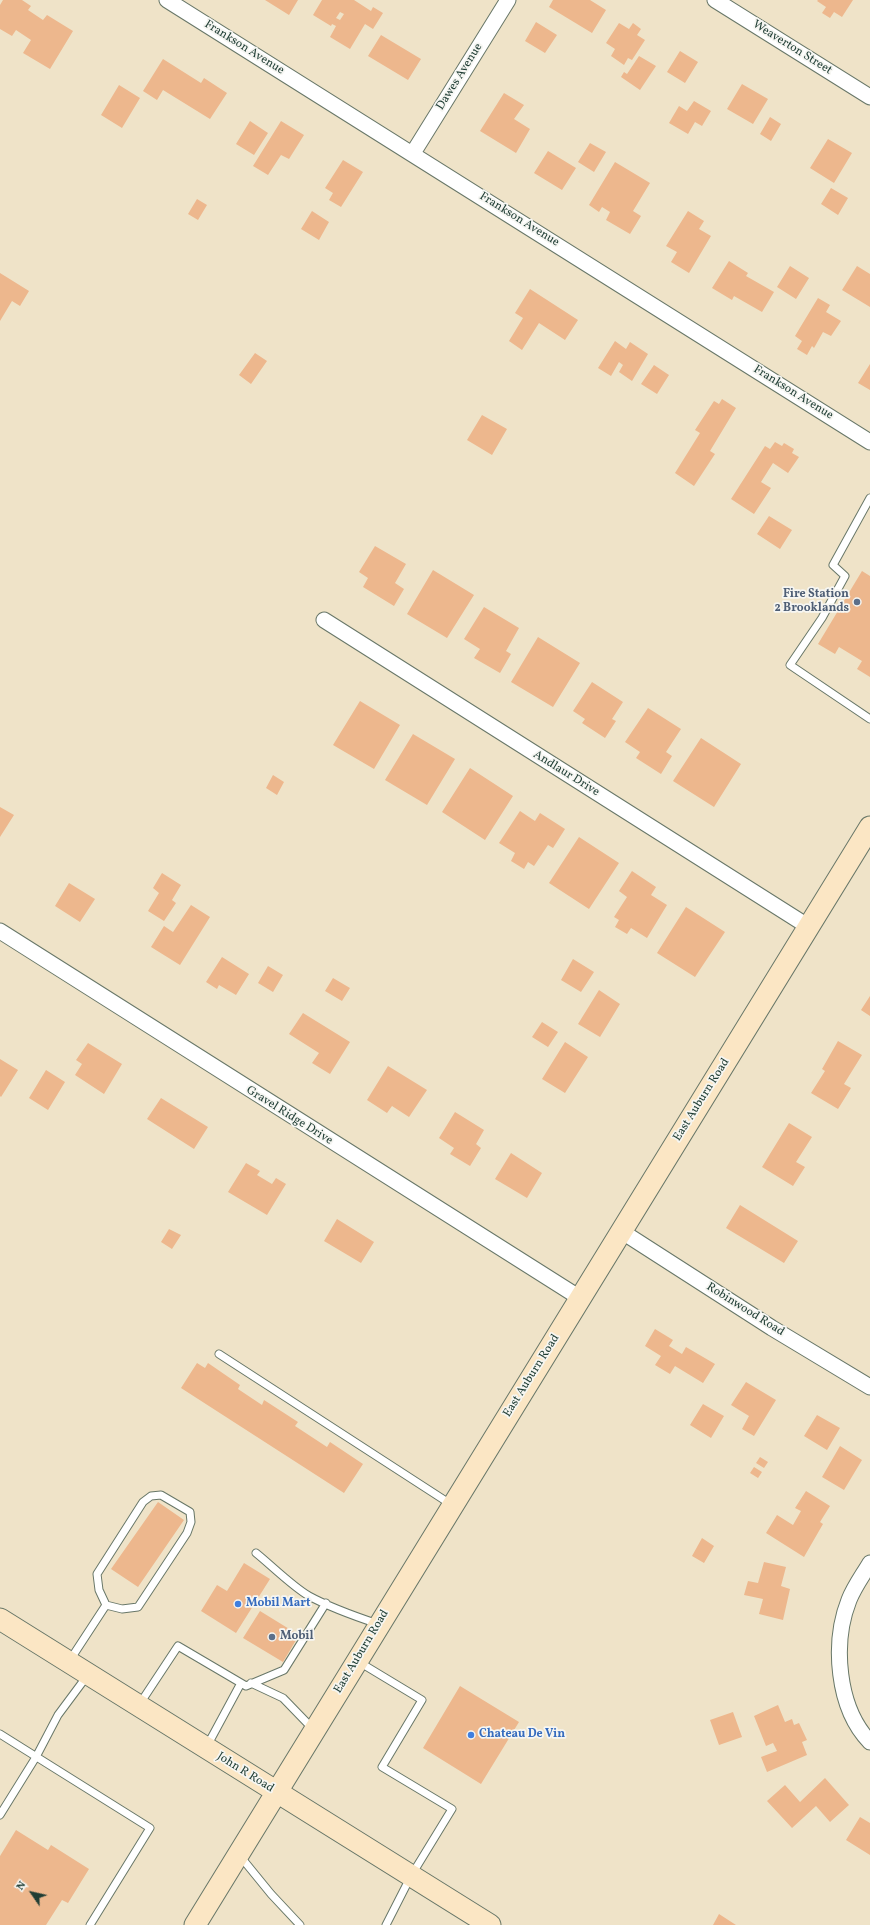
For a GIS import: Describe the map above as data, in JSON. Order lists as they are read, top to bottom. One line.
{"streets":{"main road":["East Auburn Road","John R Road"],"street":["Frankson Avenue","Weaverton Street","Dawes Avenue","Andlaur Drive","Gravel Ridge Drive","Robinwood Road"]},"crossings":[["Frankson Avenue","Dawes Avenue"],["Andlaur Drive","East Auburn Road"],["East Auburn Road","Gravel Ridge Drive"],["East Auburn Road","Robinwood Road"],["East Auburn Road","John R Road"]],"places":["Fire Station 2 Brooklands","Mobil Mart","Mobil","Chateau De Vin"],"north":"top left"}
